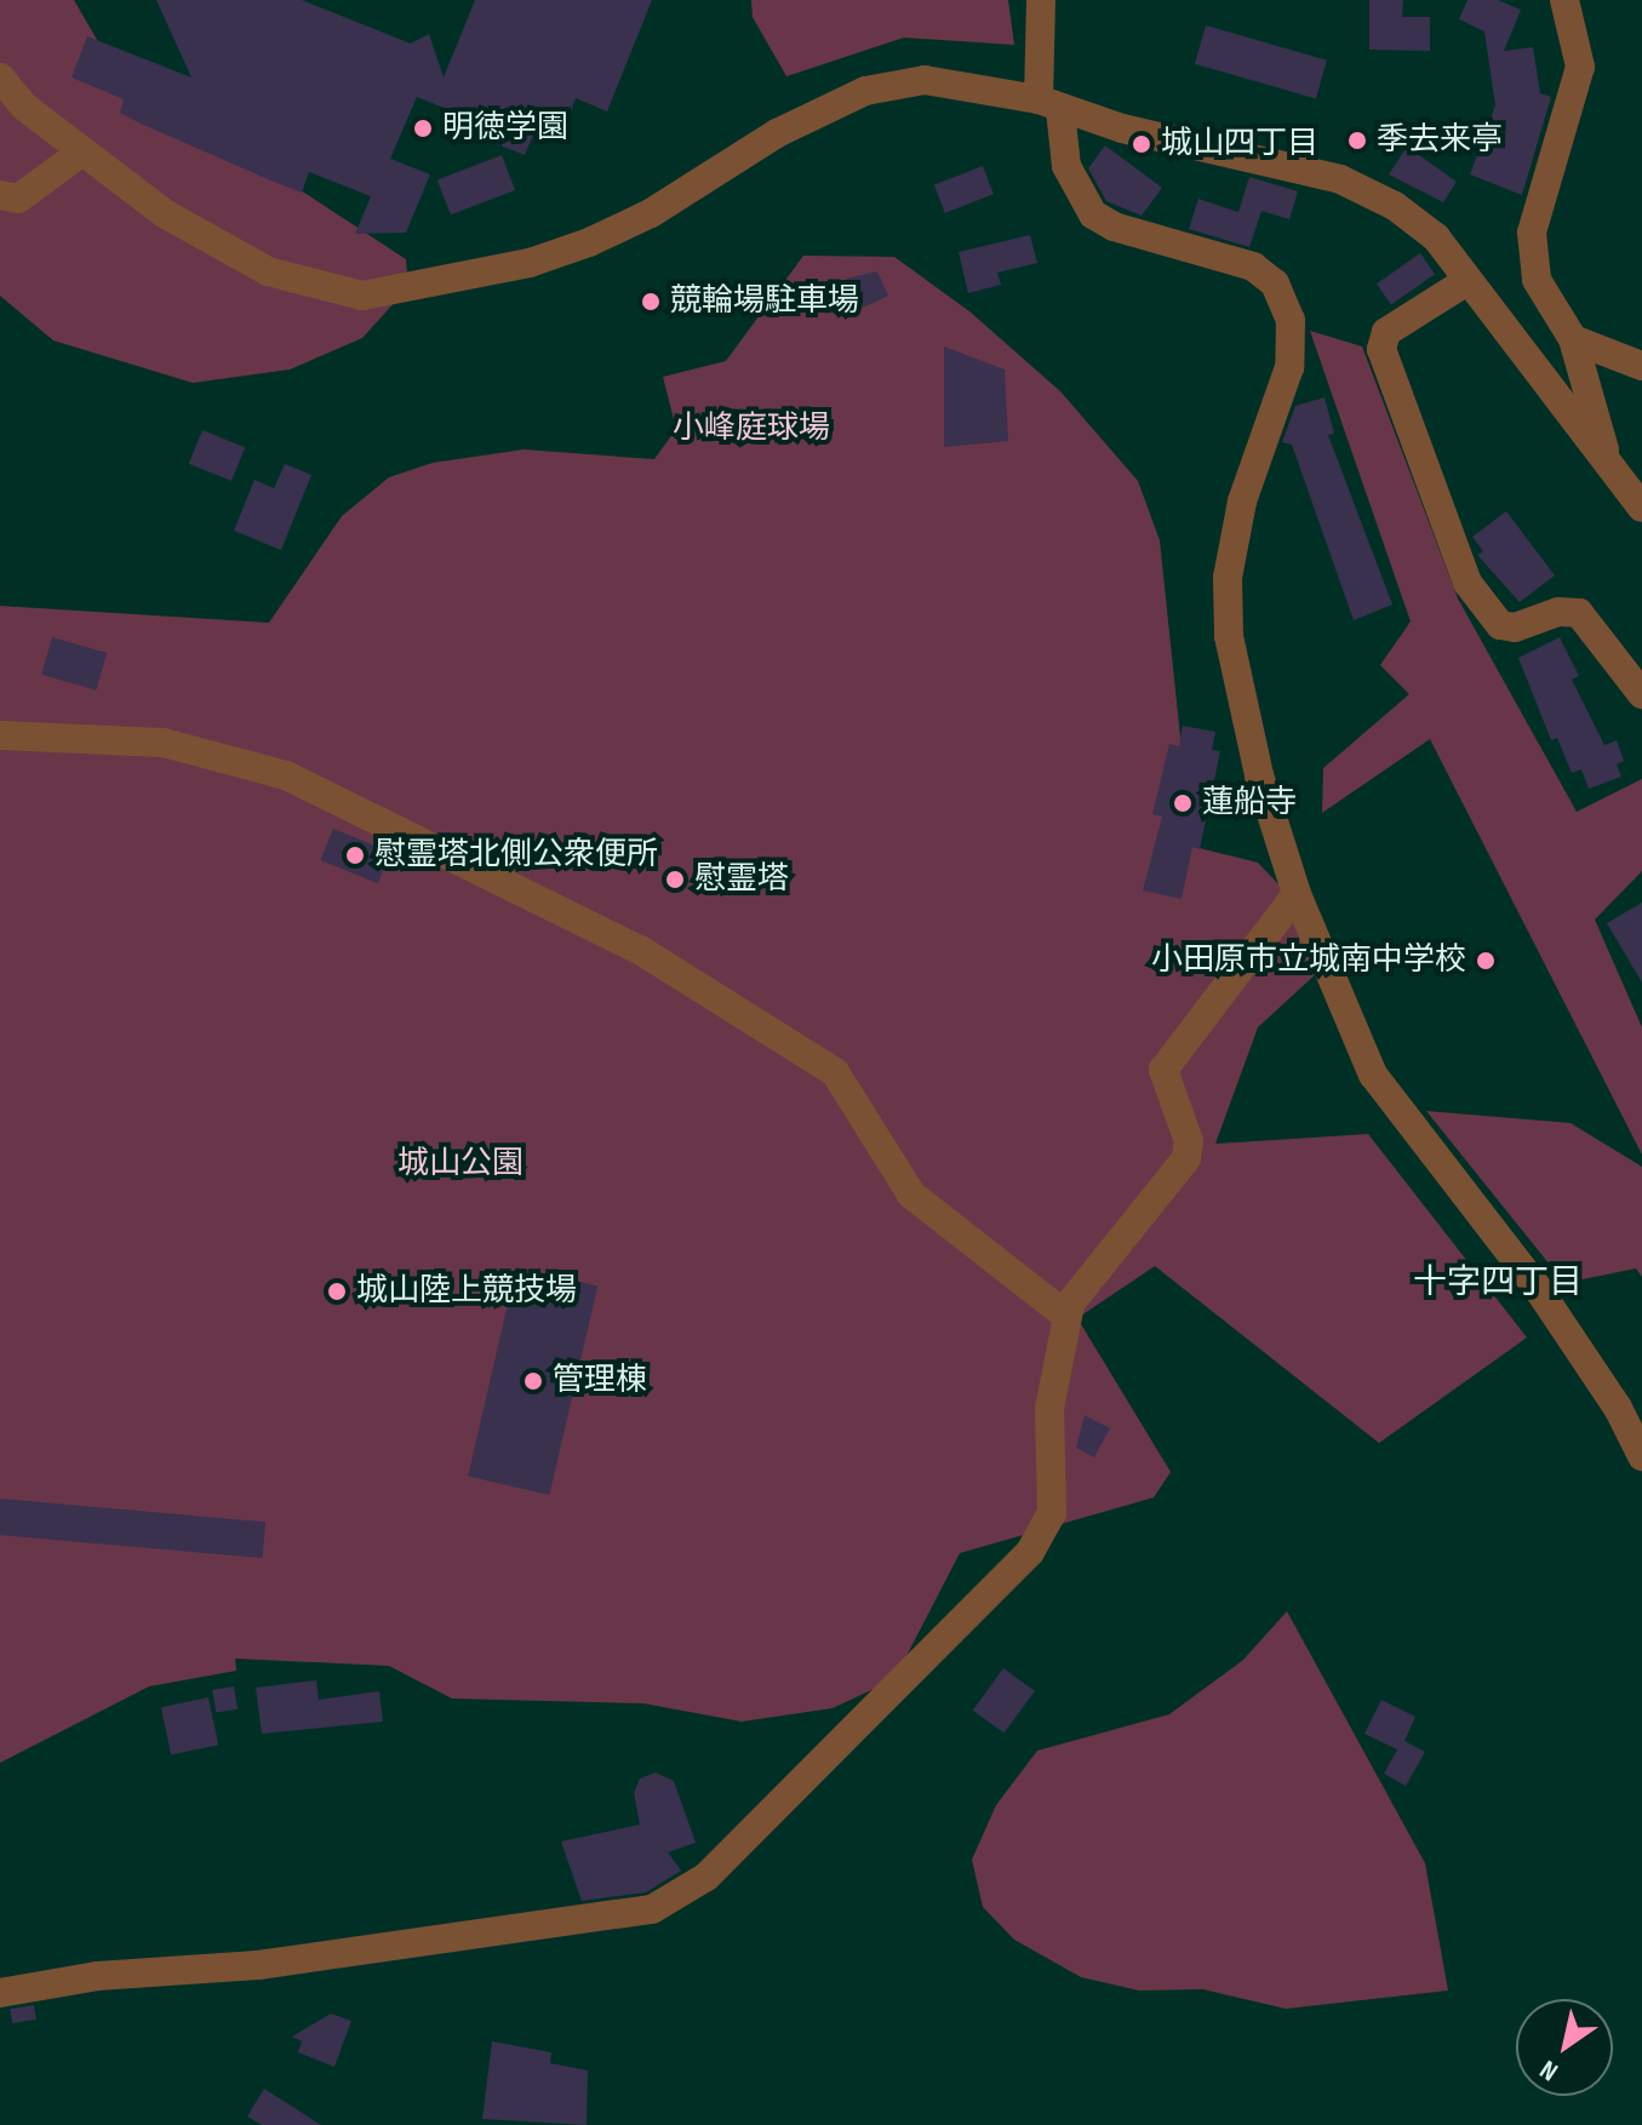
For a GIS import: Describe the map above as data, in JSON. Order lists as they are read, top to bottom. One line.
{"districts":["十字四丁目"],"parks":["小峰庭球場","城山公園"],"places":["明徳学園","季去来亭","城山四丁目","競輪場駐車場","蓮船寺","慰霊塔北側公衆便所","慰霊塔","小田原市立城南中学校","城山陸上競技場","管理棟"],"north":"bottom left"}
